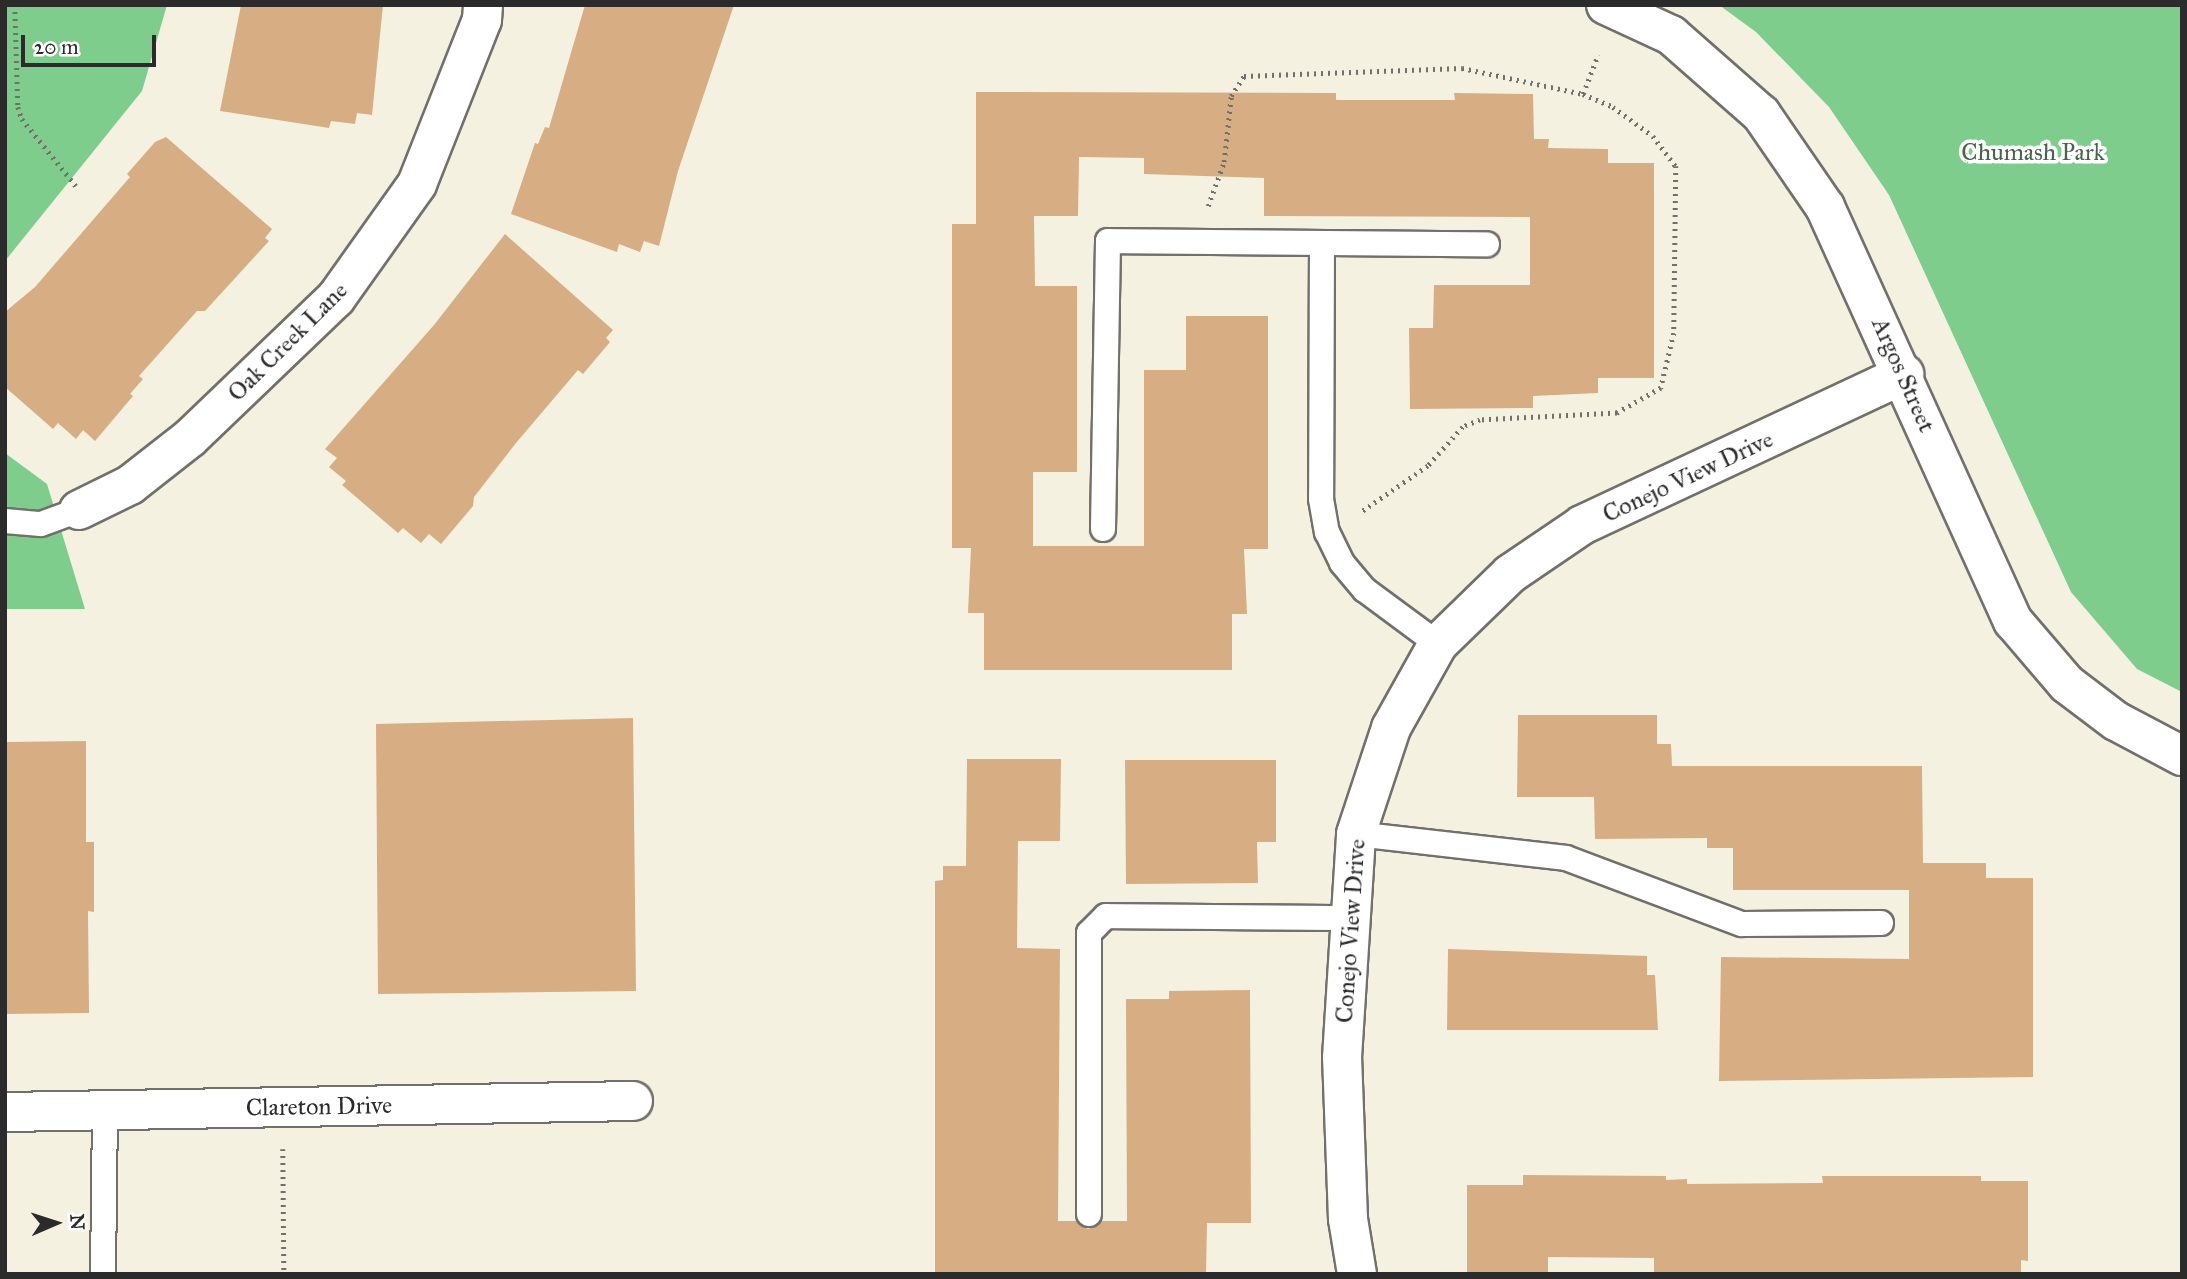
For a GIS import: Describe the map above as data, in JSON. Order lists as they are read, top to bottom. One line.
{"streets":{"street":["Oak Creek Lane","Argos Street","Conejo View Drive","Clareton Drive"]},"crossings":[["Argos Street","Conejo View Drive"]],"parks":["Chumash Park"],"scale_bar":"20 m","north":"right"}
